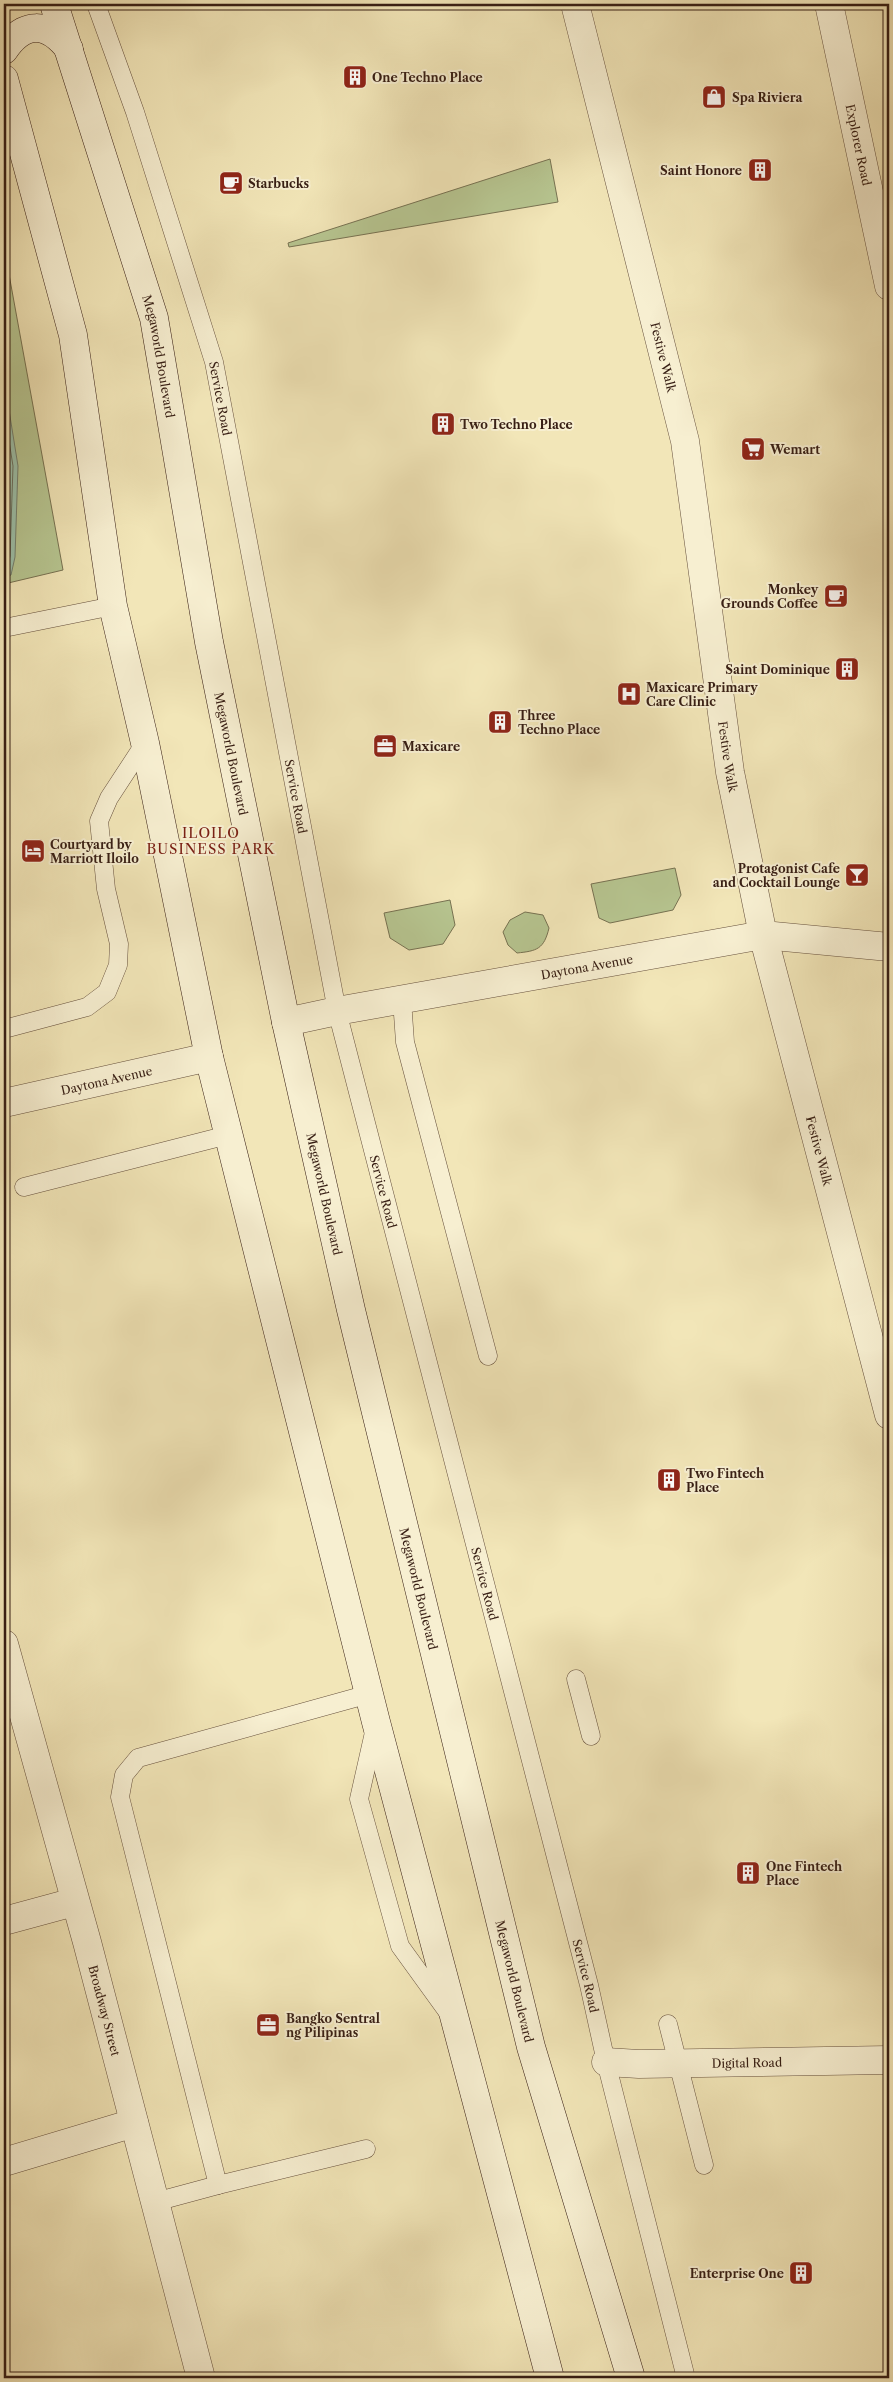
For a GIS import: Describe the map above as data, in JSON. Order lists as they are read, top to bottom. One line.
{"streets":{"main road":["Explorer Road","Megaworld Boulevard","Festive Walk","Daytona Avenue","Broadway Street","Digital Road"],"lane":["Service Road"]},"crossings":[["Megaworld Boulevard","Daytona Avenue"],["Festive Walk","Daytona Avenue"],["Service Road","Daytona Avenue"],["Service Road","Digital Road"]],"districts":["ILOILO BUSINESS PARK"],"places":{"building":["One Techno Place","Saint Honore","Two Techno Place","Saint Dominique","Three Techno Place","Two Fintech Place","One Fintech Place","Enterprise One"],"shop":["Spa Riviera"],"cafe":["Starbucks","Monkey Grounds Coffee"],"supermarket":["Wemart"],"hospital":["Maxicare Primary Care Clinic"],"office":["Maxicare","Bangko Sentral ng Pilipinas"],"hotel":["Courtyard by Marriott Iloilo"],"bar":["Protagonist Cafe and Cocktail Lounge"]}}
